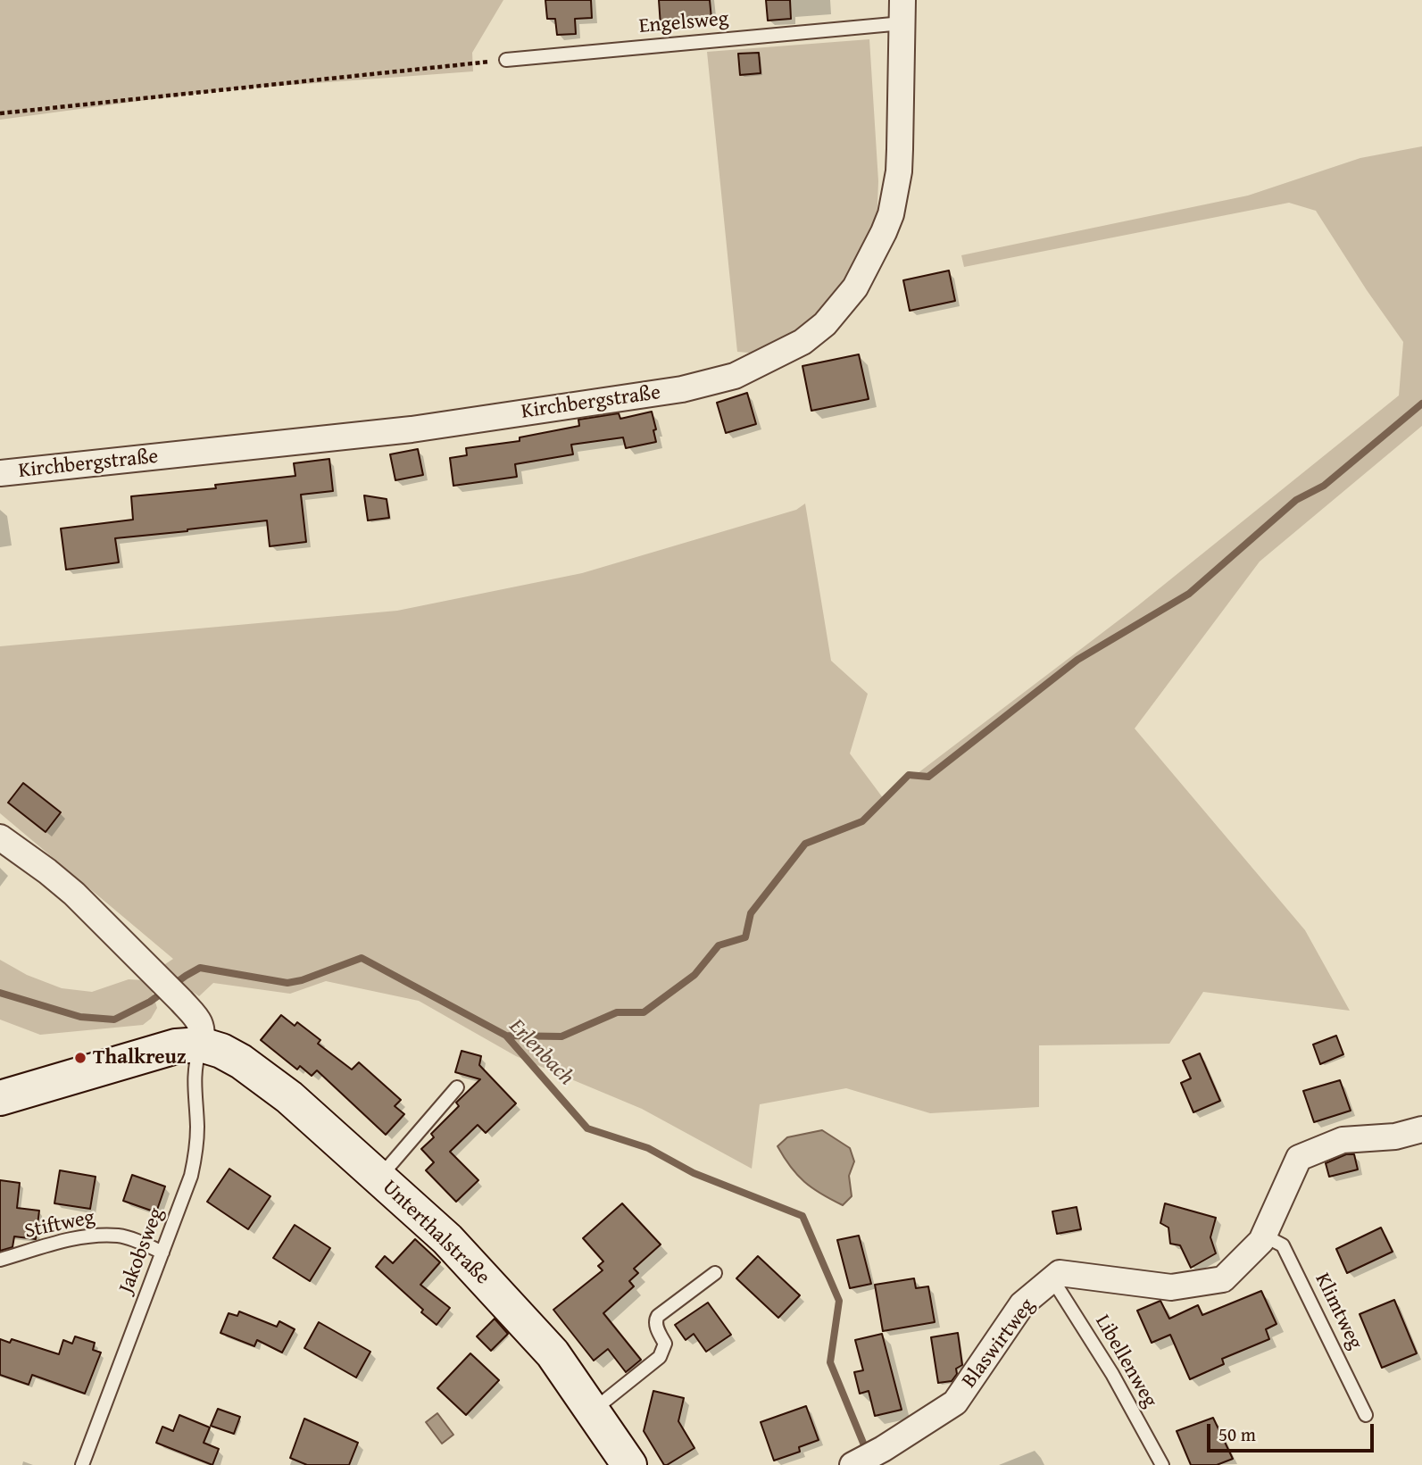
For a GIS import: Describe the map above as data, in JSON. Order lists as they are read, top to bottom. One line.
{"streets":{"street":["Kirchbergstraße","Unterthalstraße","Blaswirtweg"],"lane":["Engelsweg","Stiftweg","Jakobsweg","Klimtweg","Libellenweg"]},"crossings":[["Engelsweg","Kirchbergstraße"],["Stiftweg","Jakobsweg"],["Unterthalstraße","Jakobsweg"],["Blaswirtweg","Libellenweg"]],"water":["Erlenbach"],"places":["Thalkreuz"],"scale_bar":"50 m"}
